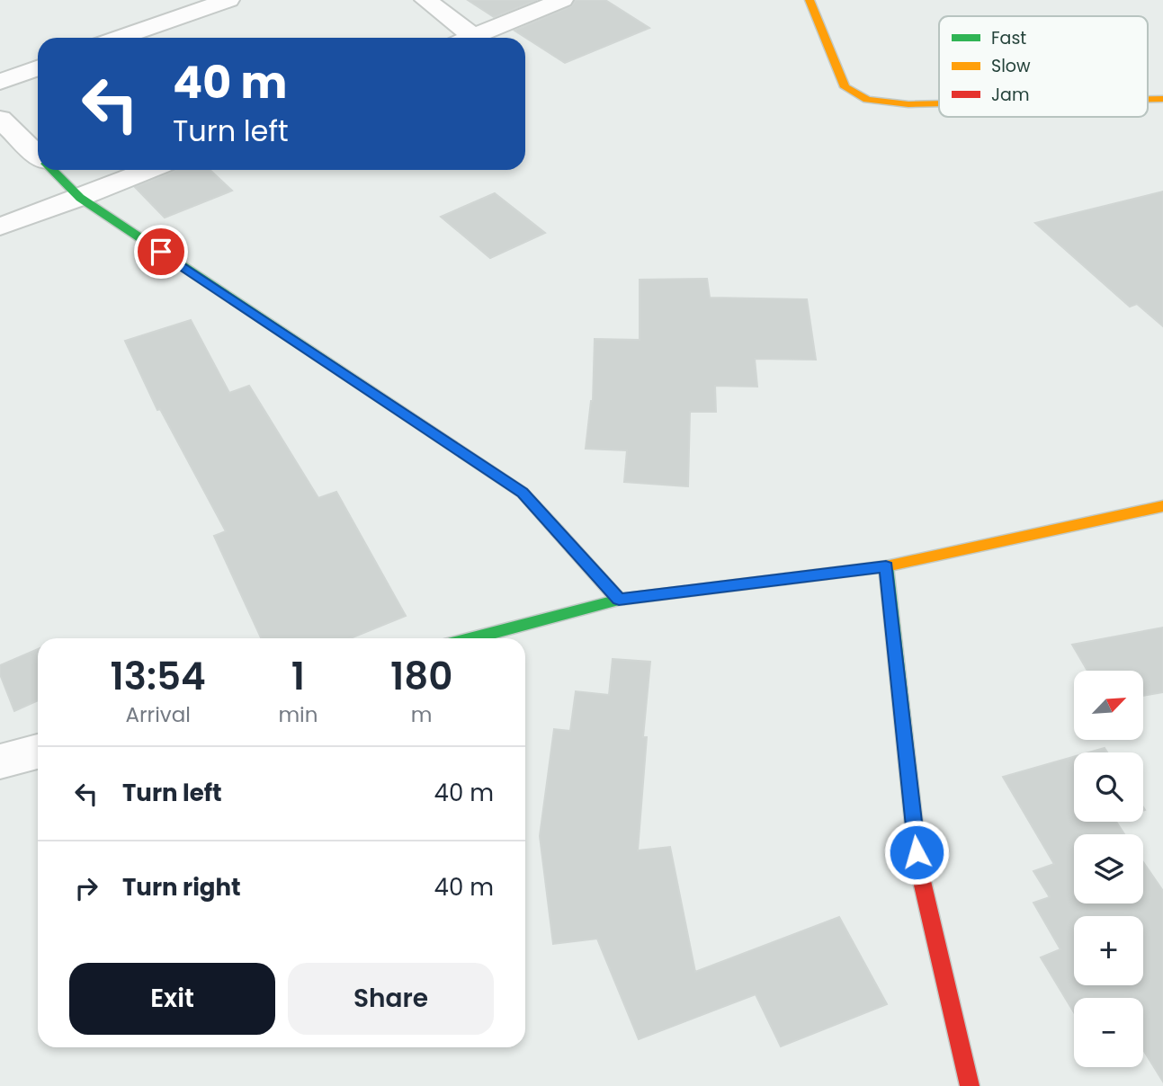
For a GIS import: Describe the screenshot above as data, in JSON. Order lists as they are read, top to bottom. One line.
{"legend":["Fast","Slow","Jam"],"north":"top right","page":{"turn":["40 m","Turn left"],"eta":["13:54","Arrival","1","min","180","m"],"map_buttons":["+","−"],"list":[{"name":"Turn left","value":"40 m"},{"name":"Turn right","value":"40 m"}],"buttons":["Exit","Share"]}}
